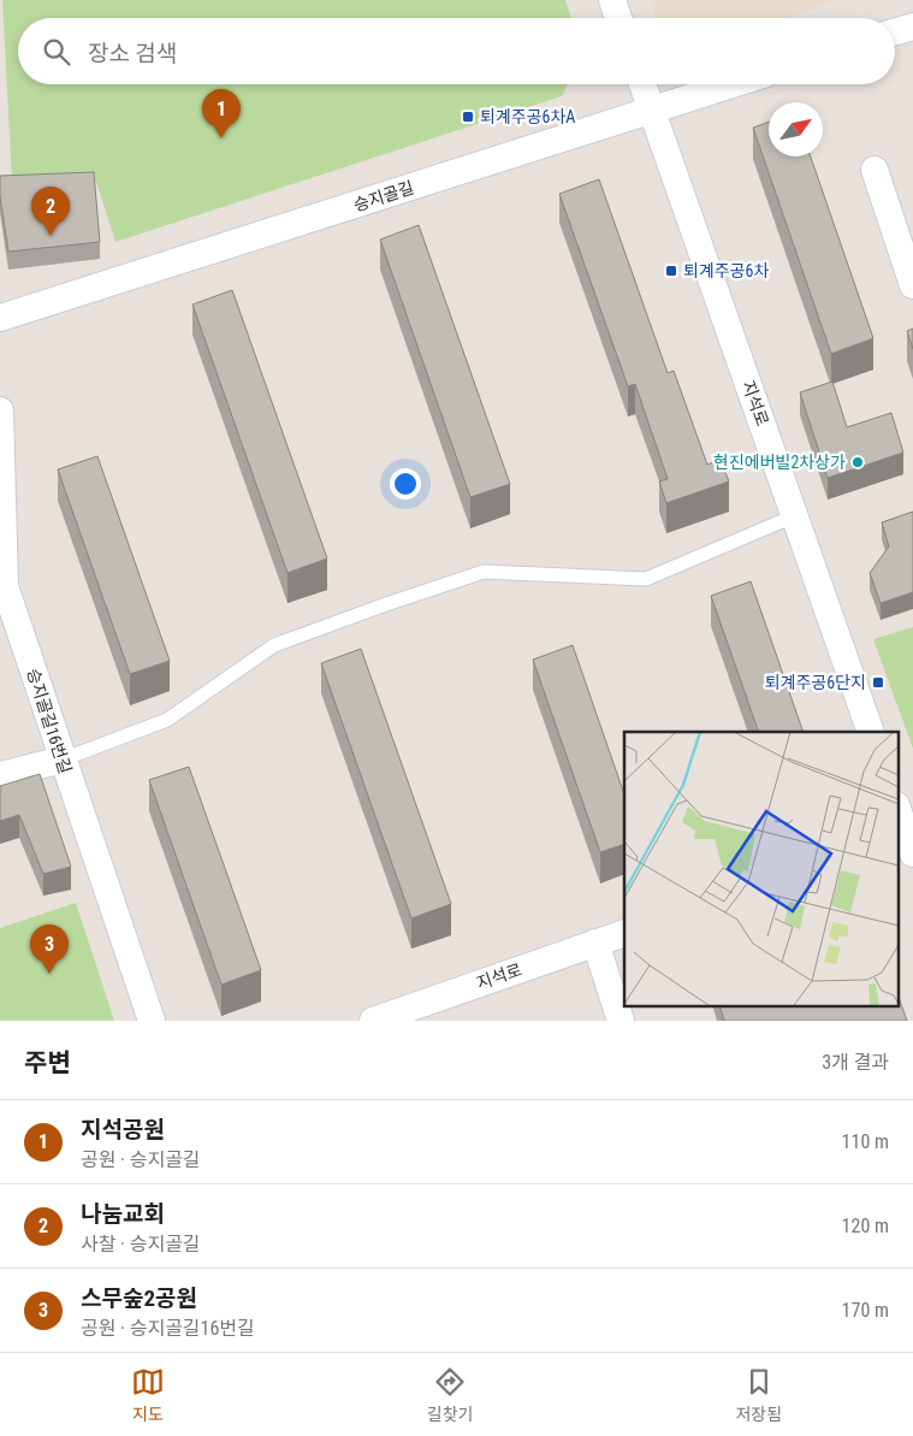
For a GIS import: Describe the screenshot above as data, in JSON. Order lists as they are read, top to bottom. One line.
{"streets":{"street":["승지골길","지석로","승지골길16번길"]},"crossings":[["승지골길","지석로"]],"places":{"transit":["퇴계주공6차A","퇴계주공6차","퇴계주공6단지"],"other":["현진에버빌2차상가"]},"north":"top right","page":{"search":"장소 검색","pins":["1","2","3"],"heading":["주변","3개 결과"],"list":[{"mark":"1","name":"지석공원","note":"공원 · 승지골길","value":"110 m"},{"mark":"2","name":"나눔교회","note":"사찰 · 승지골길","value":"120 m"},{"mark":"3","name":"스무숲2공원","note":"공원 · 승지골길16번길","value":"170 m"}],"nav":["지도","길찾기","저장됨"]}}
